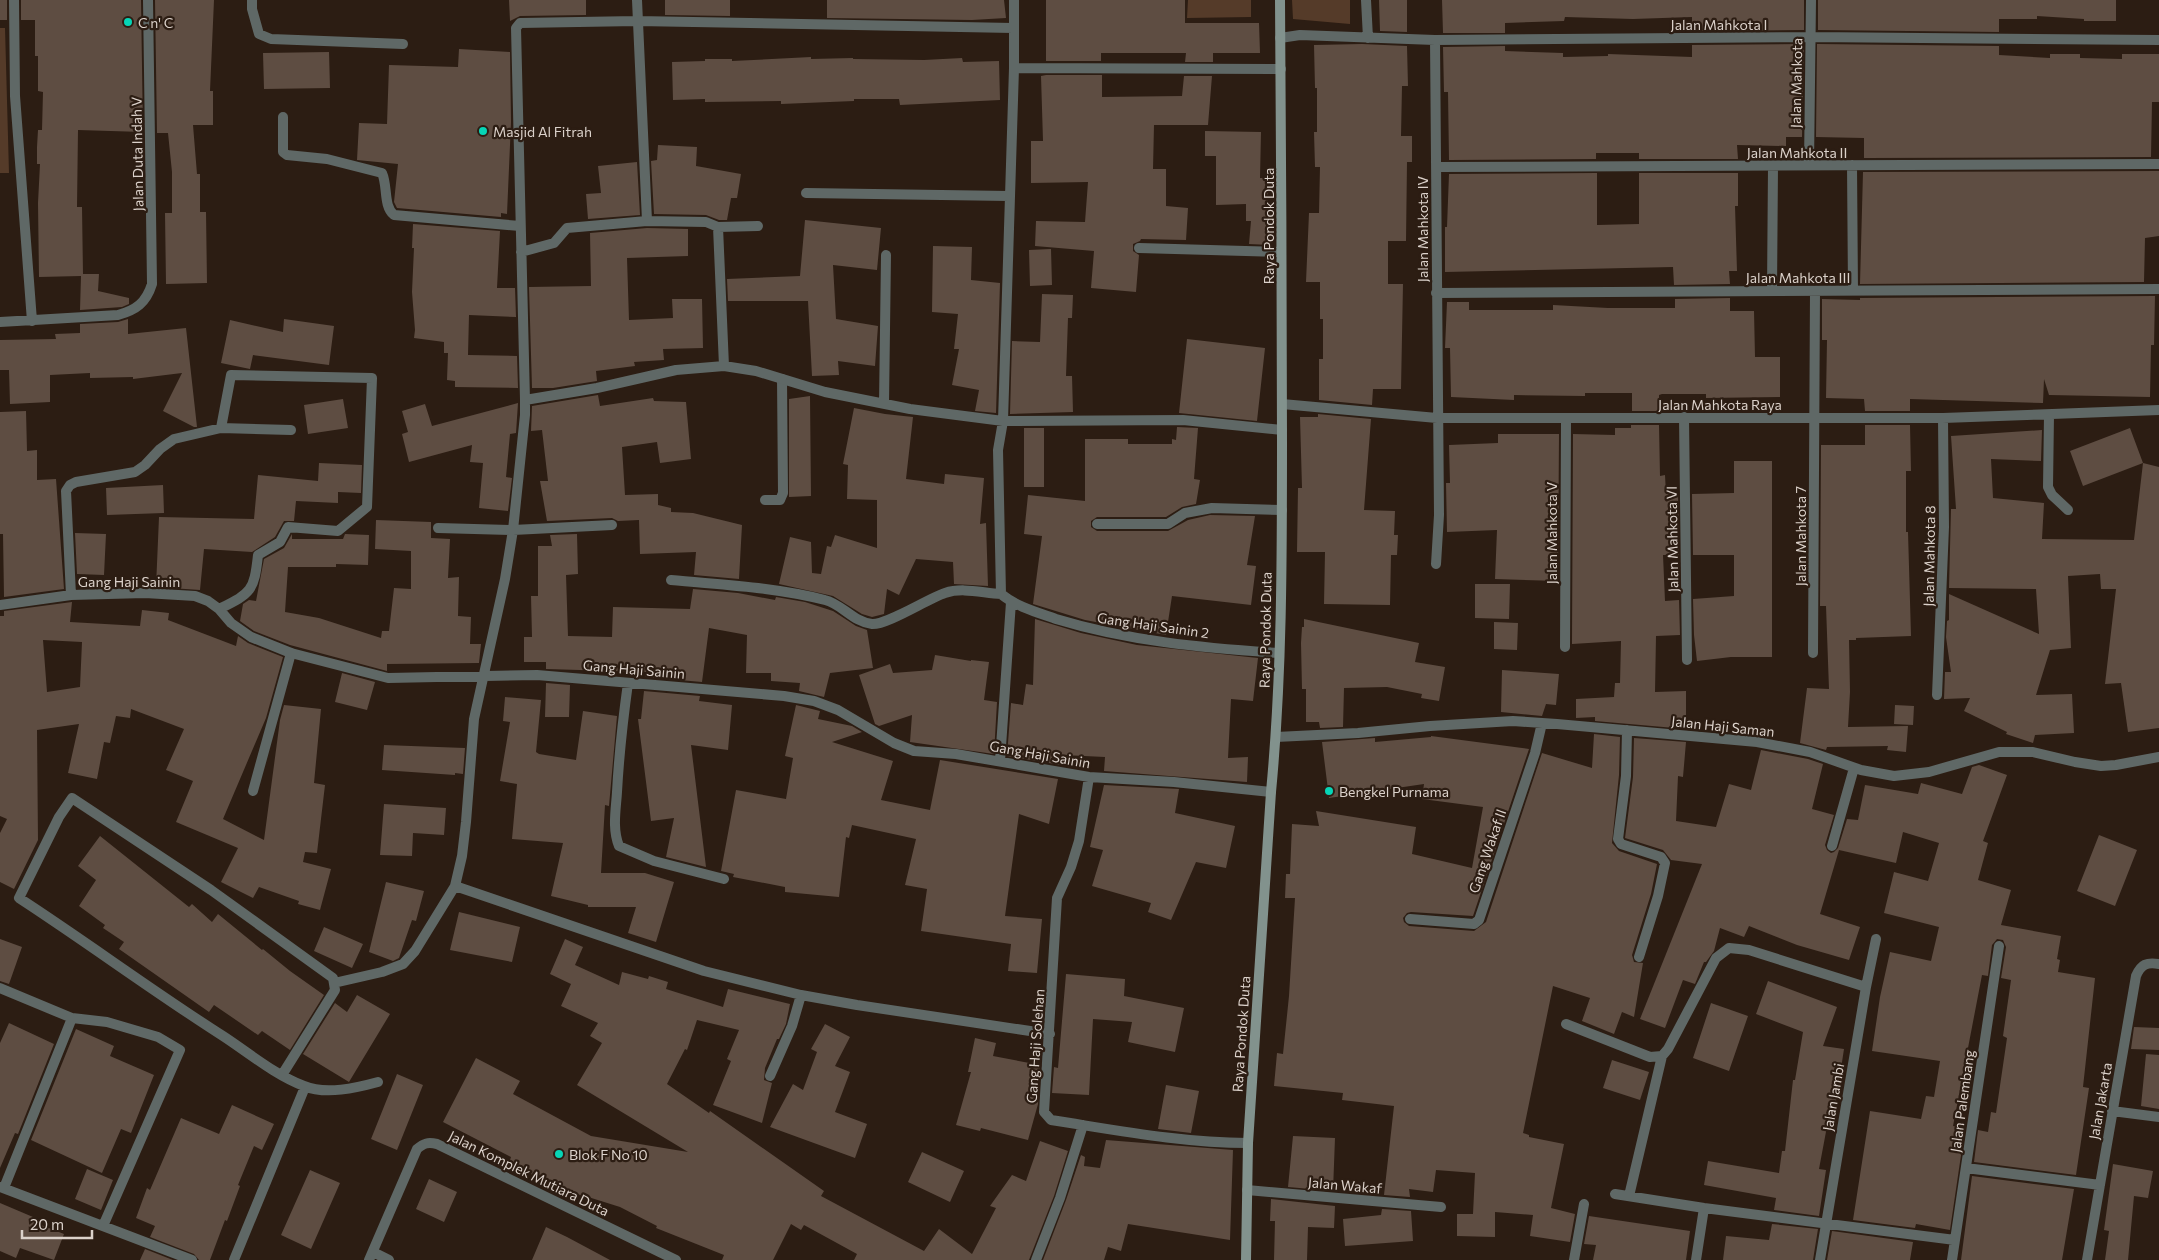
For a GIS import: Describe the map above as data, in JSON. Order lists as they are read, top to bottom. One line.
{"streets":{"main road":["Raya Pondok Duta"],"street":["Jalan Mahkota I","Jalan Mahkota","Jalan Mahkota II","Jalan Duta Indah V","Jalan Mahkota IV","Jalan Mahkota III","Jalan Mahkota Raya","Jalan Mahkota V","Jalan Mahkota 7","Jalan Mahkota VI","Jalan Mahkota 8","Gang Haji Sainin","Gang Haji Sainin 2","Jalan Haji Saman","Gang Wakaf II","Gang Haji Solehan","Jalan Jambi","Jalan Palembang","Jalan Jakarta","Jalan Komplek Mutiara Duta","Jalan Wakaf"]},"crossings":[["Jalan Mahkota I","Jalan Mahkota"],["Jalan Mahkota I","Raya Pondok Duta"],["Jalan Mahkota I","Jalan Mahkota IV"],["Jalan Mahkota","Jalan Mahkota II"],["Jalan Mahkota II","Jalan Mahkota IV"],["Raya Pondok Duta","Jalan Mahkota Raya"],["Raya Pondok Duta","Gang Haji Sainin"],["Raya Pondok Duta","Gang Haji Sainin 2"],["Raya Pondok Duta","Jalan Haji Saman"],["Raya Pondok Duta","Gang Haji Solehan"],["Raya Pondok Duta","Jalan Wakaf"],["Jalan Mahkota IV","Jalan Mahkota III"],["Jalan Mahkota IV","Jalan Mahkota Raya"],["Jalan Mahkota III","Jalan Mahkota 7"],["Jalan Mahkota Raya","Jalan Mahkota V"],["Jalan Mahkota Raya","Jalan Mahkota 7"],["Jalan Mahkota Raya","Jalan Mahkota VI"],["Jalan Mahkota Raya","Jalan Mahkota 8"],["Gang Haji Sainin","Gang Haji Solehan"],["Jalan Haji Saman","Gang Wakaf II"]],"places":["C n' C","Masjid Al Fitrah","Bengkel Purnama","Blok F No 10"],"scale_bar":"20 m"}
